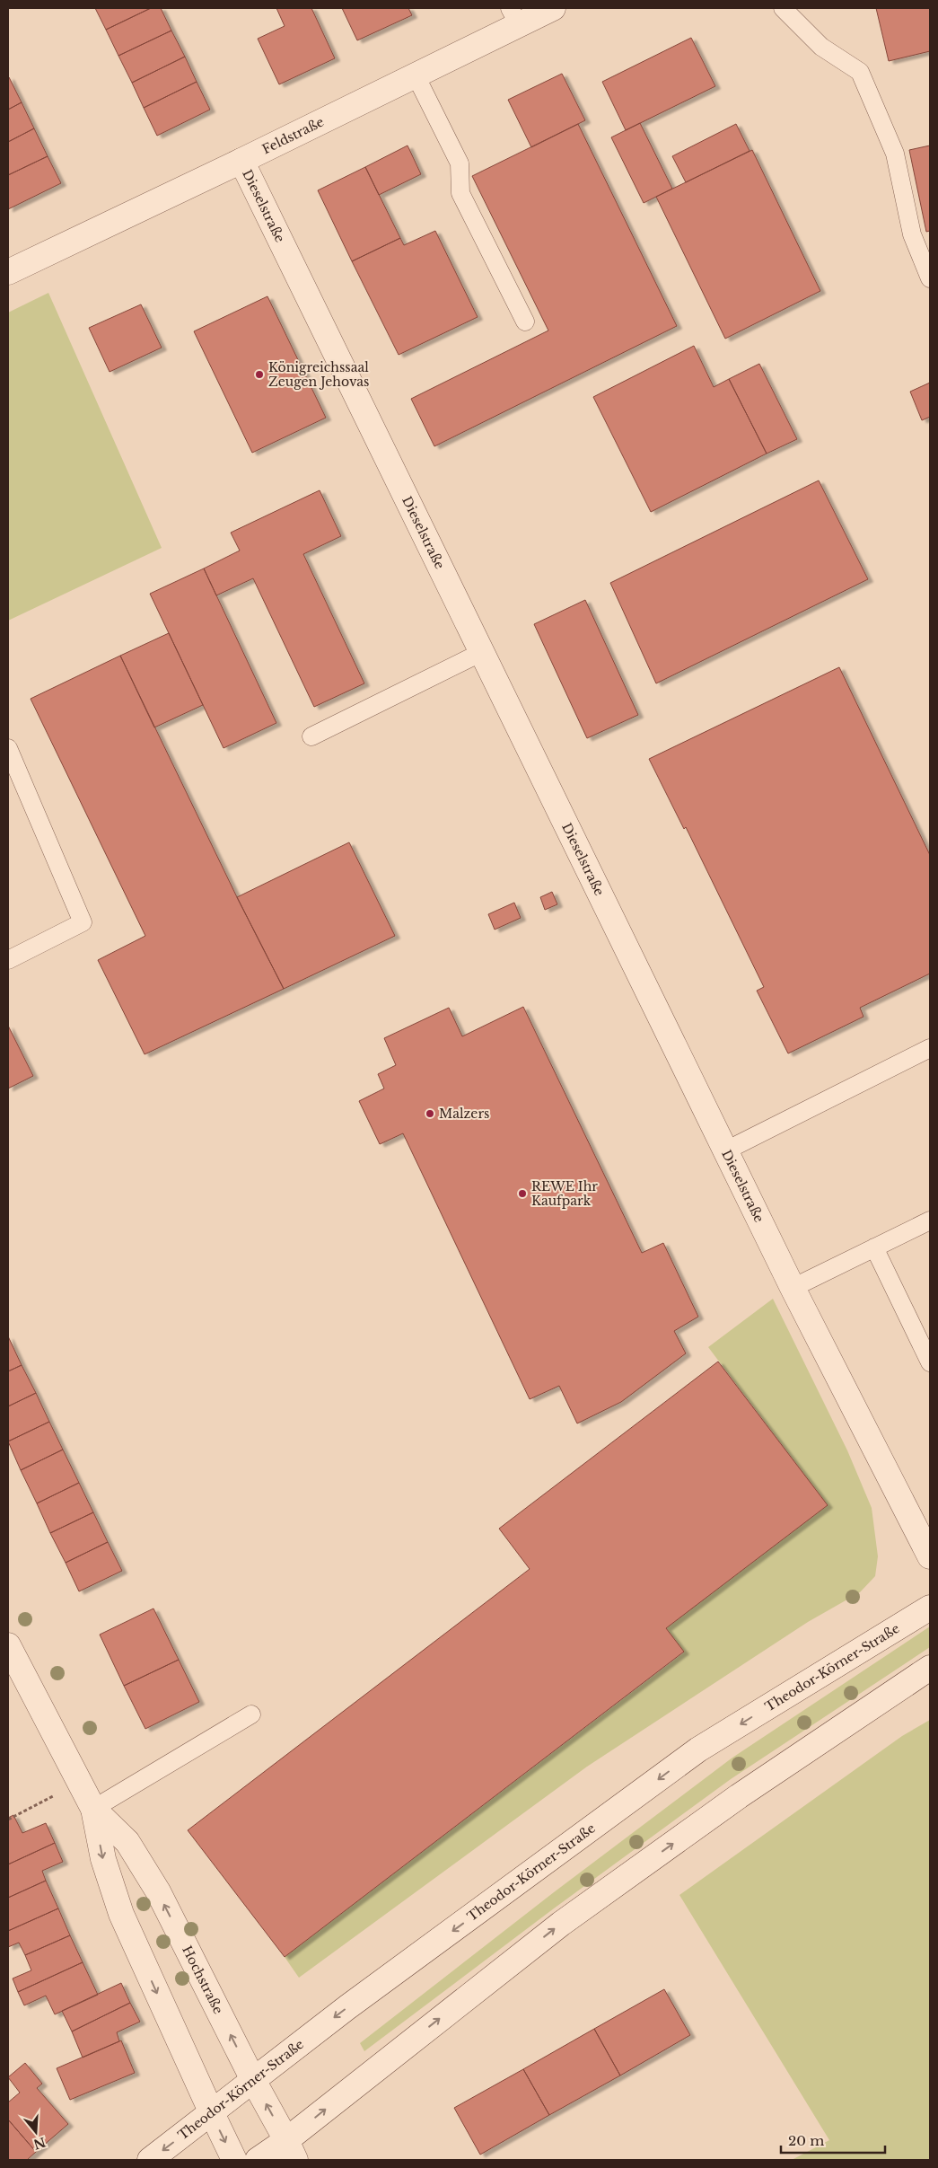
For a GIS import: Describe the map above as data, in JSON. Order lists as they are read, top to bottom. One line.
{"streets":{"street":["Feldstraße","Dieselstraße","Theodor-Körner-Straße","Hochstraße"]},"crossings":[["Feldstraße","Dieselstraße"],["Theodor-Körner-Straße","Hochstraße"]],"places":["Königreichssaal Zeugen Jehovas","Malzers","REWE Ihr Kaufpark"],"scale_bar":"20 m","north":"bottom"}
